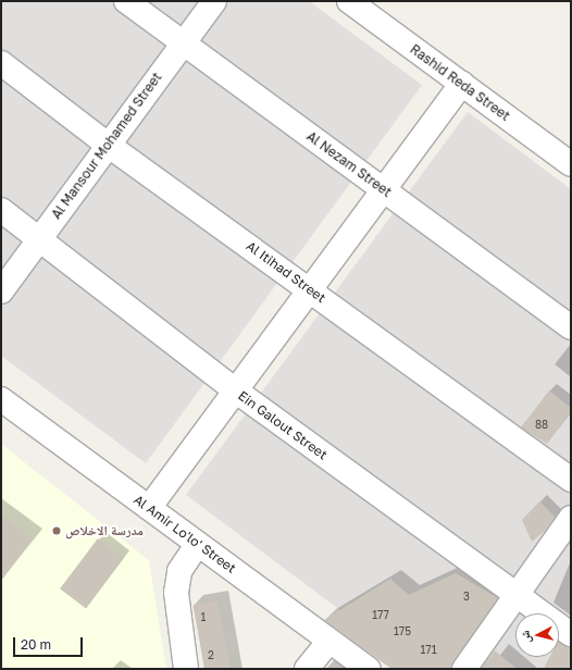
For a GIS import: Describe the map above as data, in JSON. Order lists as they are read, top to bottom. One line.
{"streets":{"street":["Rashid Reda Street","Al Mansour Mohamed Street","Al Nezam Street","Al Itihad Street","Ein Galout Street","Al Amir Lo'lo' Street"]},"crossings":[["Al Mansour Mohamed Street","Al Nezam Street"],["Al Mansour Mohamed Street","Al Itihad Street"],["Al Mansour Mohamed Street","Ein Galout Street"]],"places":["مدرسة الاخلاص"],"house_numbers":["88","3","177","1","175","171","2"],"scale_bar":"20 m","north":"left"}
